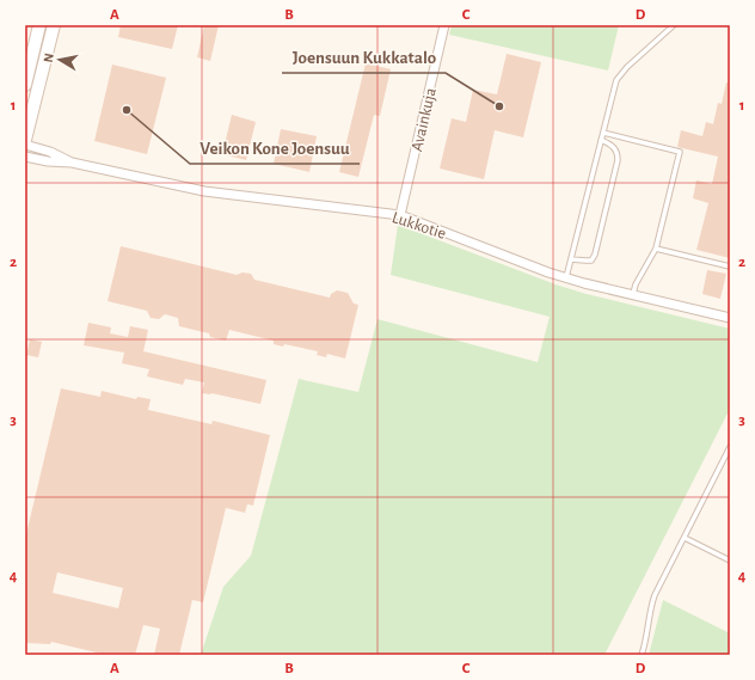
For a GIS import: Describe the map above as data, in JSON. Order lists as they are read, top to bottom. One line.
{"streets":{"street":["Avainkuja","Lukkotie"]},"crossings":[["Avainkuja","Lukkotie"]],"places":["Joensuun Kukkatalo","Veikon Kone Joensuu"],"north":"left","grid":{"columns":["A","B","C","D"],"rows":["1","2","3","4"]}}
